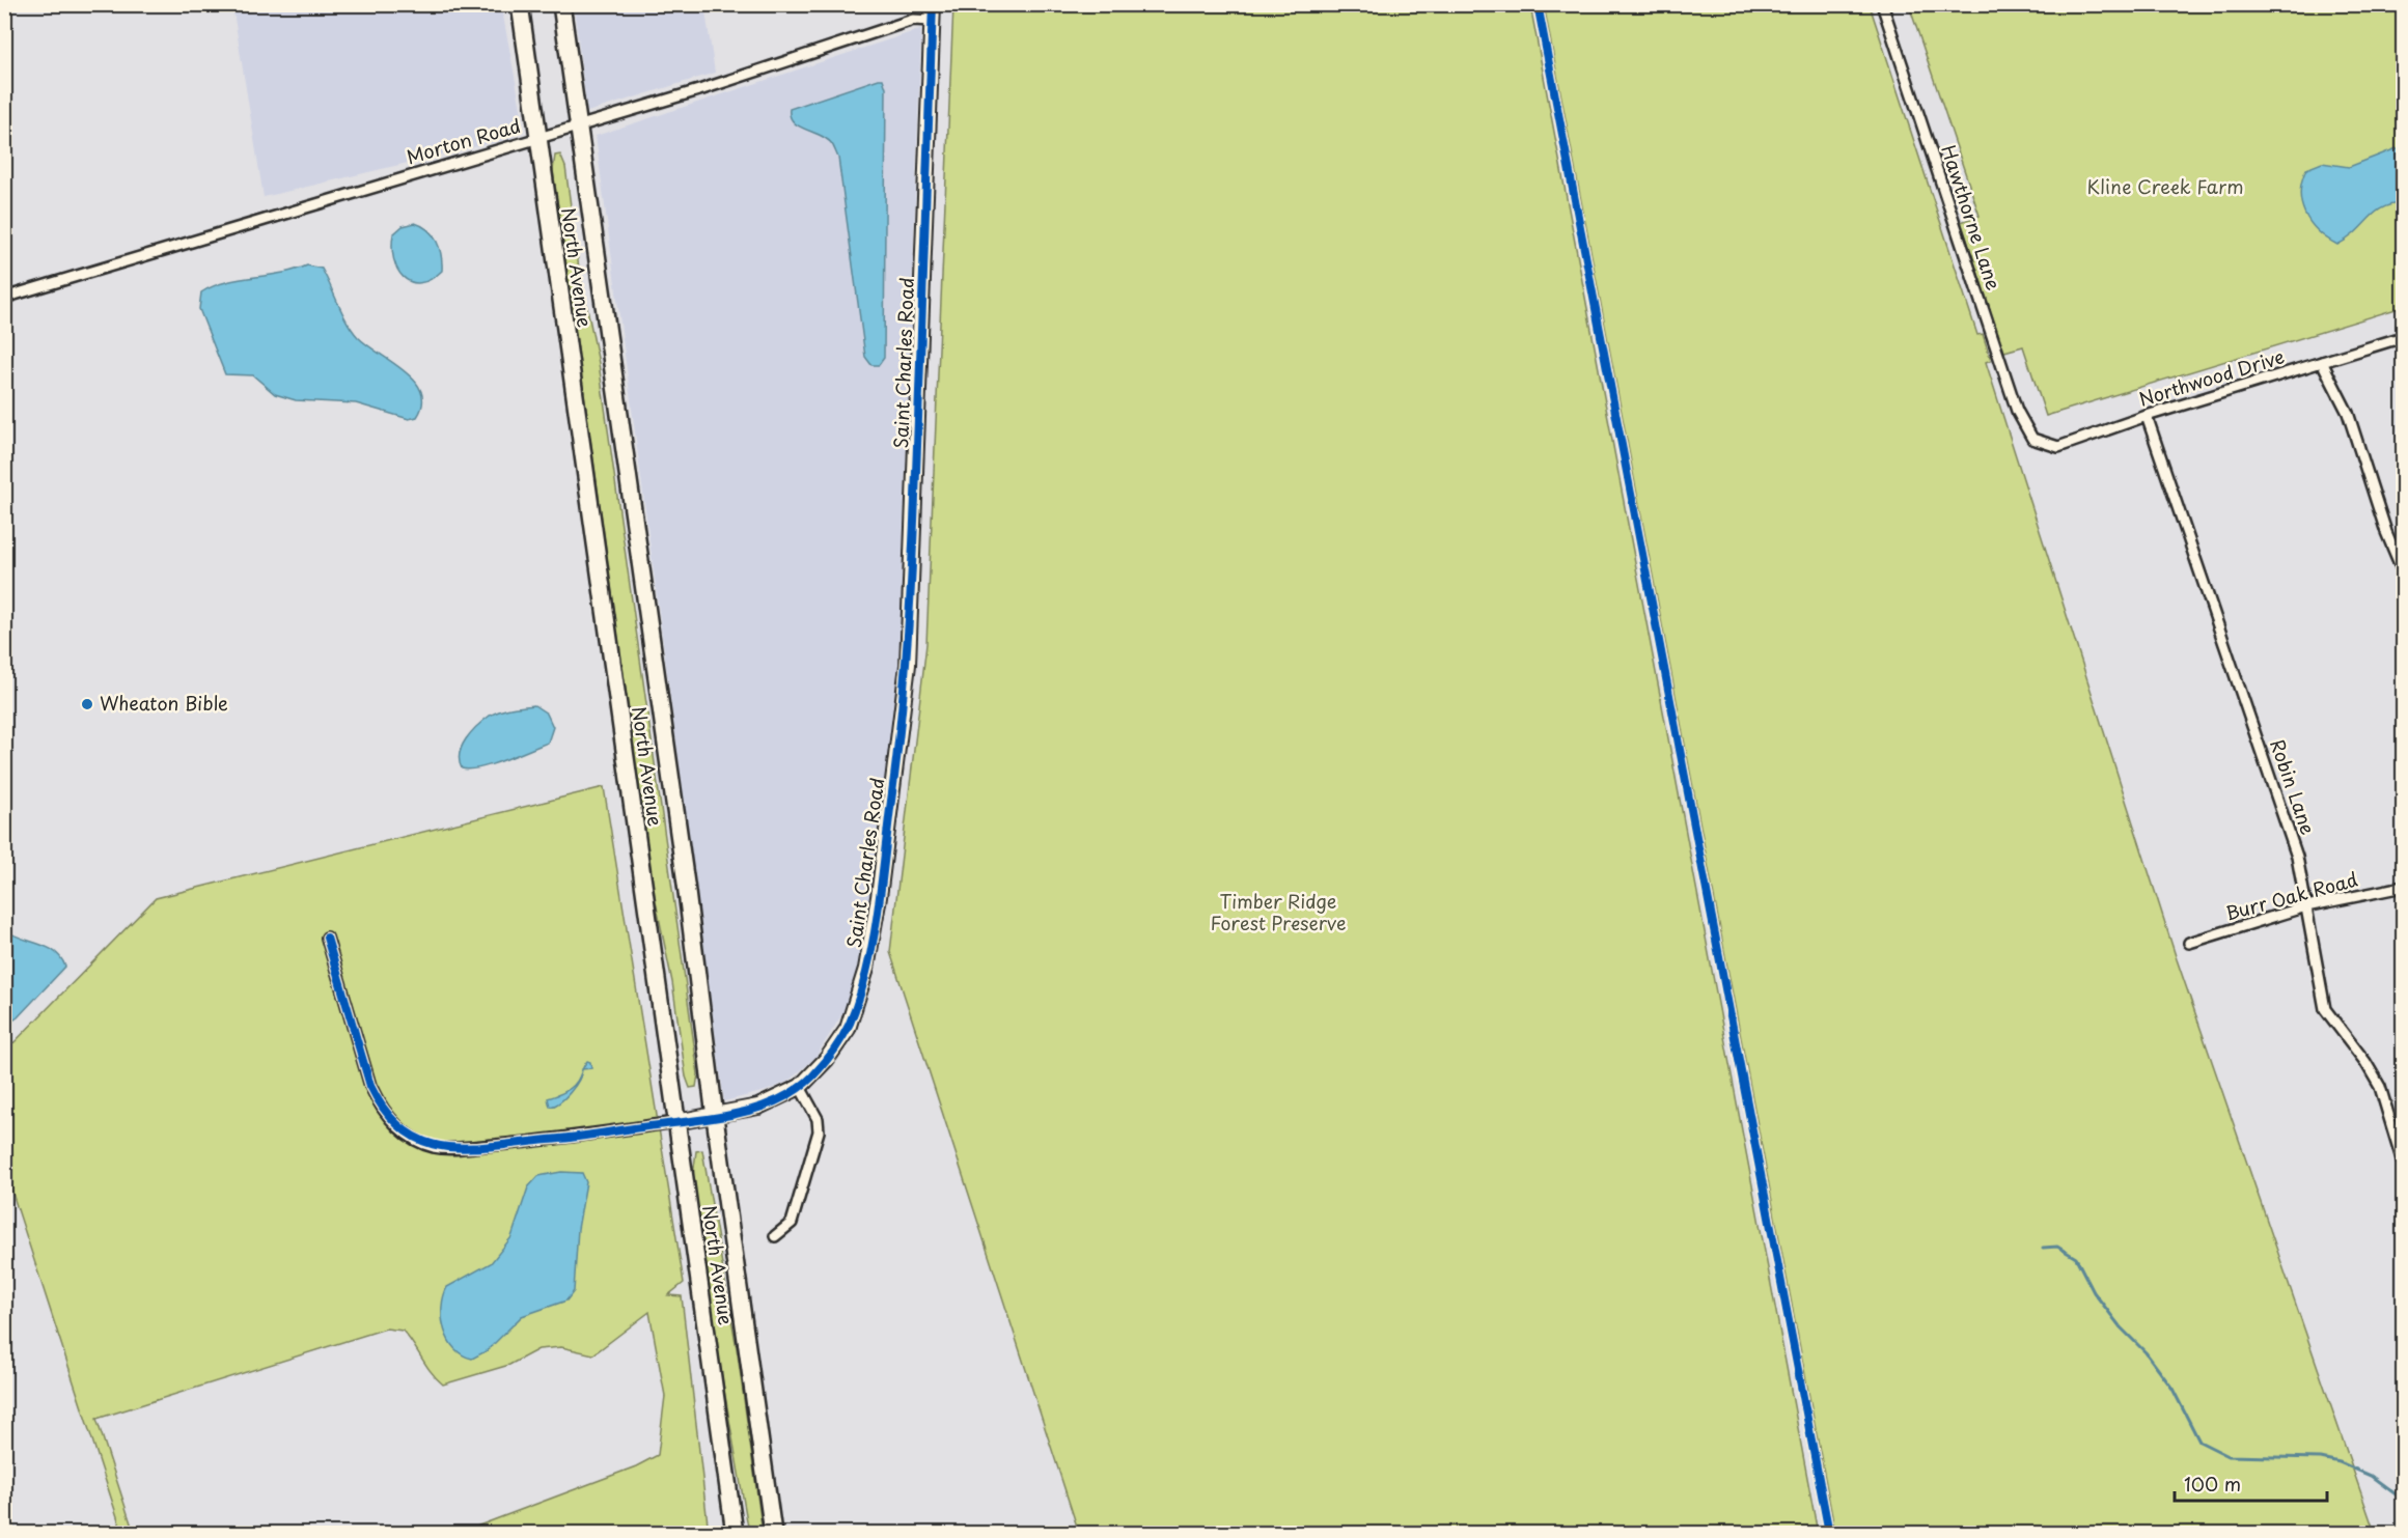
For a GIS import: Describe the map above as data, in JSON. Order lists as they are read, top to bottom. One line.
{"streets":{"main road":["North Avenue"],"street":["Morton Road","Hawthorne Lane","Saint Charles Road","Northwood Drive","Robin Lane","Burr Oak Road"]},"crossings":[["Morton Road","North Avenue"],["Morton Road","Saint Charles Road"],["Hawthorne Lane","Northwood Drive"],["North Avenue","Saint Charles Road"],["Northwood Drive","Robin Lane"],["Robin Lane","Burr Oak Road"]],"parks":["Kline Creek Farm","Timber Ridge Forest Preserve"],"places":["Wheaton Bible"],"scale_bar":"100 m"}
